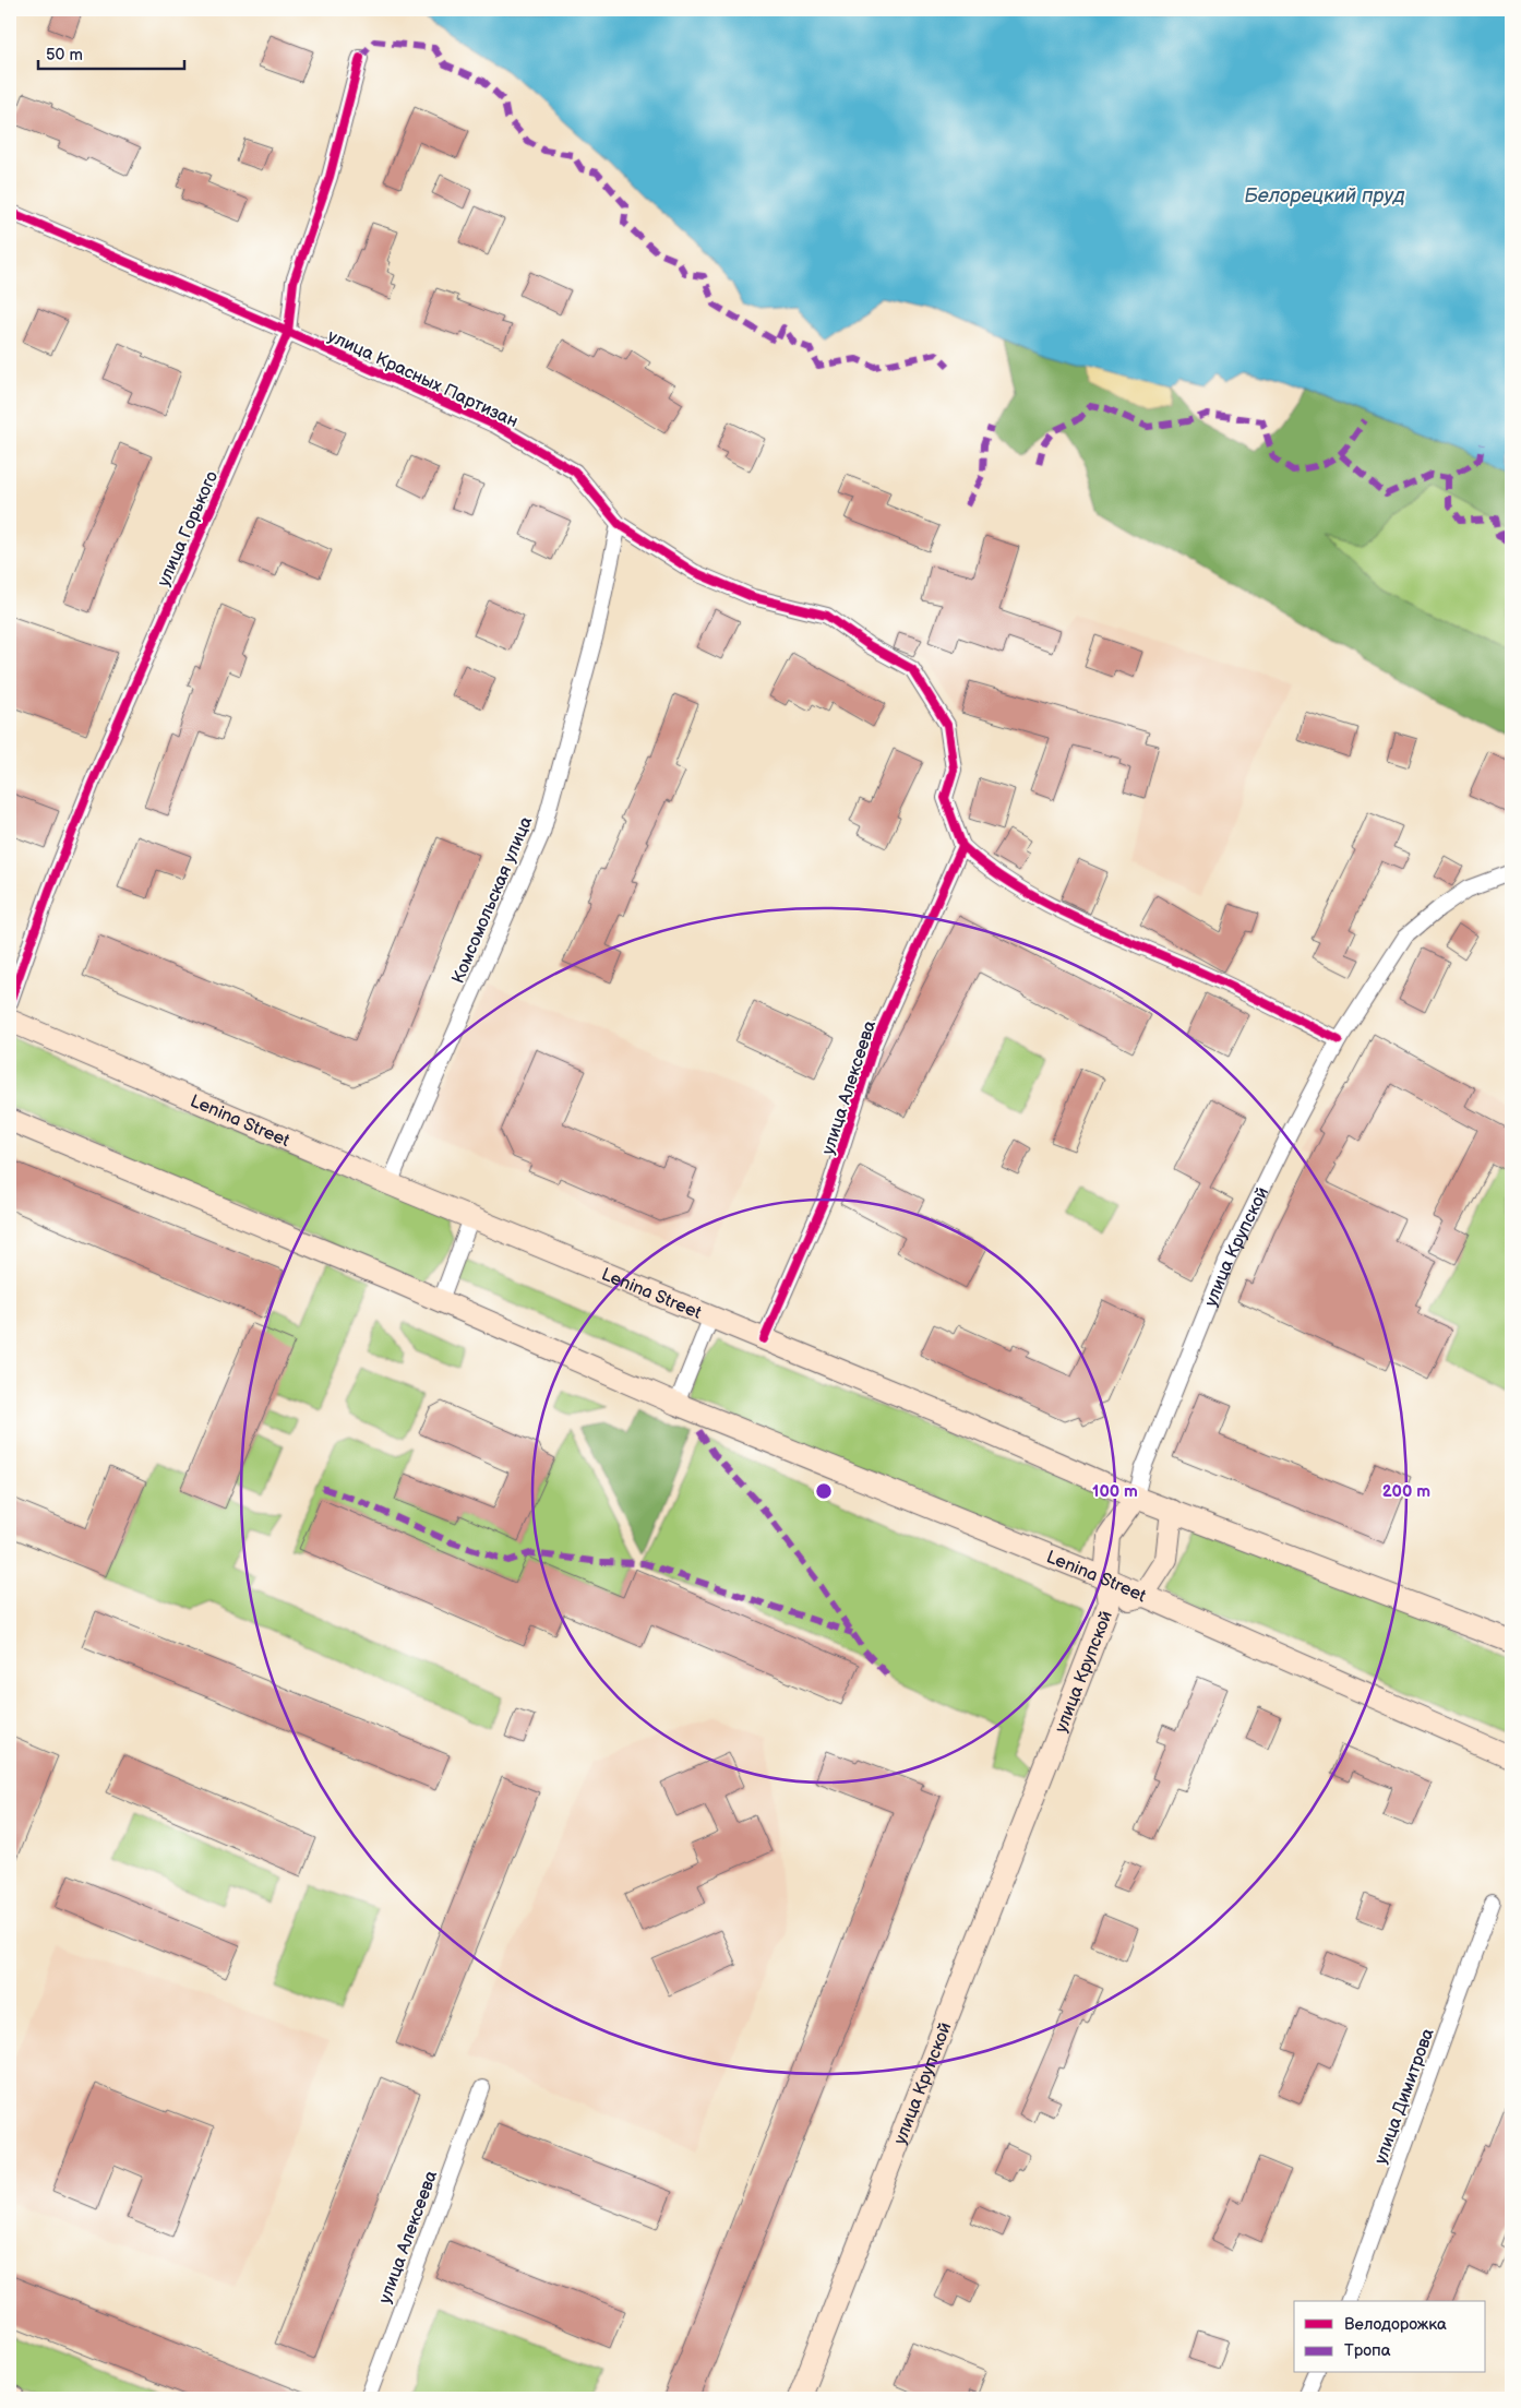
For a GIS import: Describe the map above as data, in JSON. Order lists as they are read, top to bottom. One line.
{"streets":{"main road":["Lenina Street","улица Крупской"],"street":["улица Красных Партизан","улица Горького","Комсомольская улица","улица Алексеева","улица Димитрова"]},"crossings":[["улица Красных Партизан","улица Горького"],["улица Красных Партизан","Комсомольская улица"],["улица Красных Партизан","улица Алексеева"],["Комсомольская улица","Lenina Street"],["улица Алексеева","Lenina Street"],["Lenina Street","улица Крупской"]],"water":["Белорецкий пруд"],"legend":["Велодорожка","Тропа"],"scale_bar":"50 m","rings":["100 m","200 m"]}
